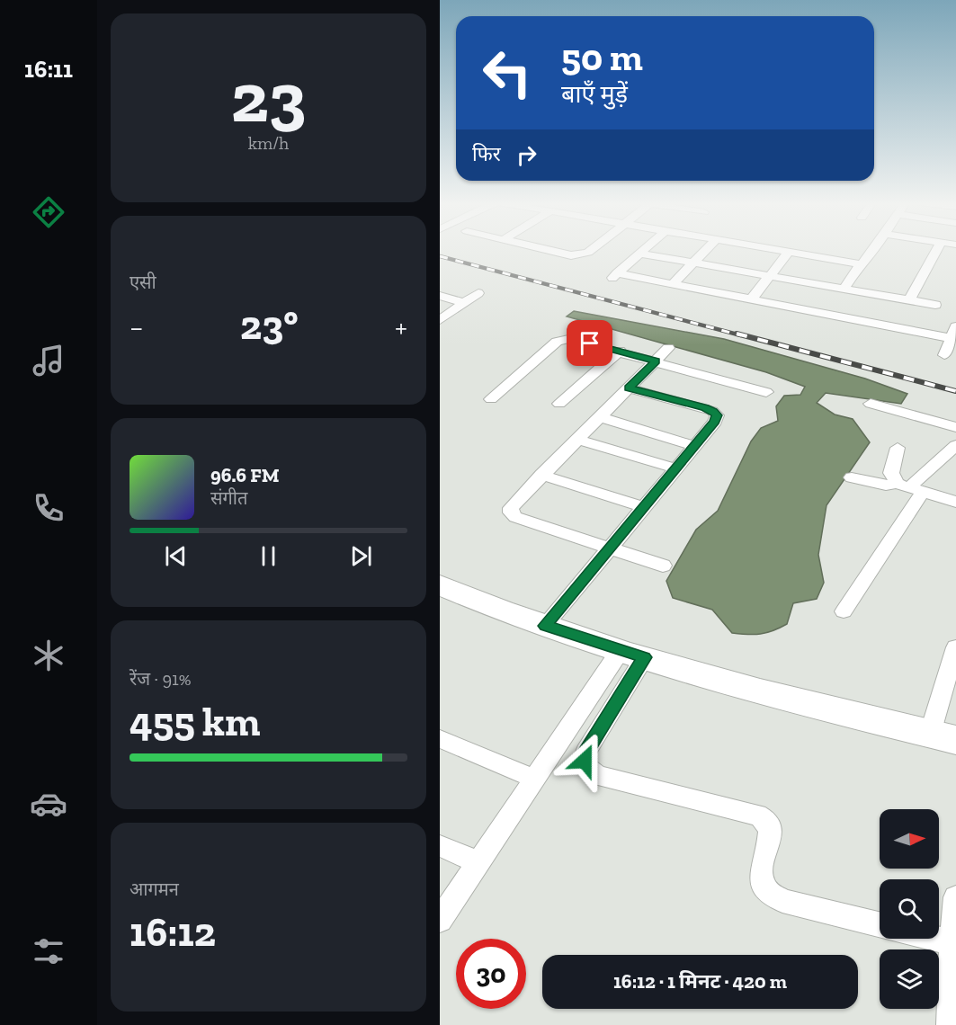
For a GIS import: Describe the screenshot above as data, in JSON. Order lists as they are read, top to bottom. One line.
{"north":"right","page":{"tabs":"16:11","tile":[["23","km/h"],"एसी",["रेंज · 91%","455 km"],["आगमन","16:12"]],"turn":["50 m","बाएँ मुड़ें"],"then":"फिर","heat":["−","23°","+"],"song":["96.6 FM","संगीत"],"limit":"30","trip":"16:12 · 1 मिनट · 420 m"}}
